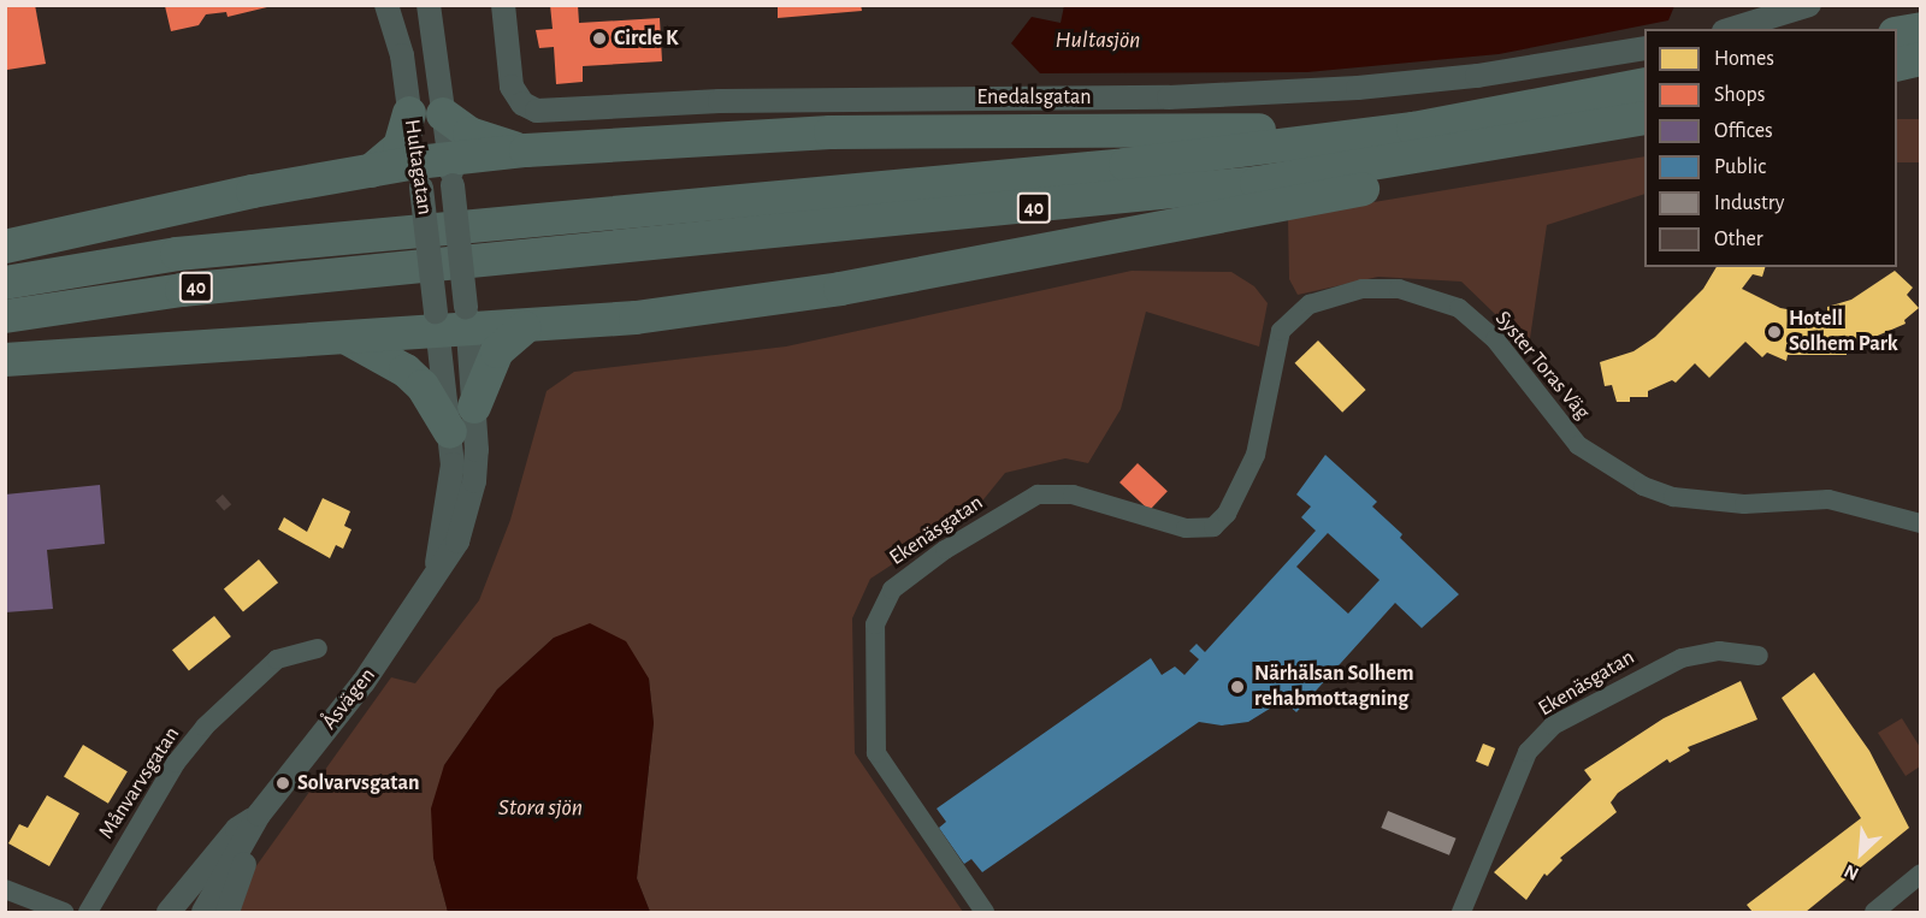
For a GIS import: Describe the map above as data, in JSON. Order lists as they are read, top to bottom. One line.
{"streets":{"highway":["40"],"street":["Enedalsgatan","Hultagatan","Syster Toras Väg","Ekenäsgatan","Åsvägen","Månvarvsgatan"]},"crossings":[["Hultagatan","Åsvägen"],["Syster Toras Väg","Ekenäsgatan"]],"water":["Hultasjön","Stora sjön"],"places":["Circle K","Hotell Solhem Park","Närhälsan Solhem rehabmottagning","Solvarvsgatan"],"legend":["Homes","Shops","Offices","Public","Industry","Other"],"north":"bottom left"}
